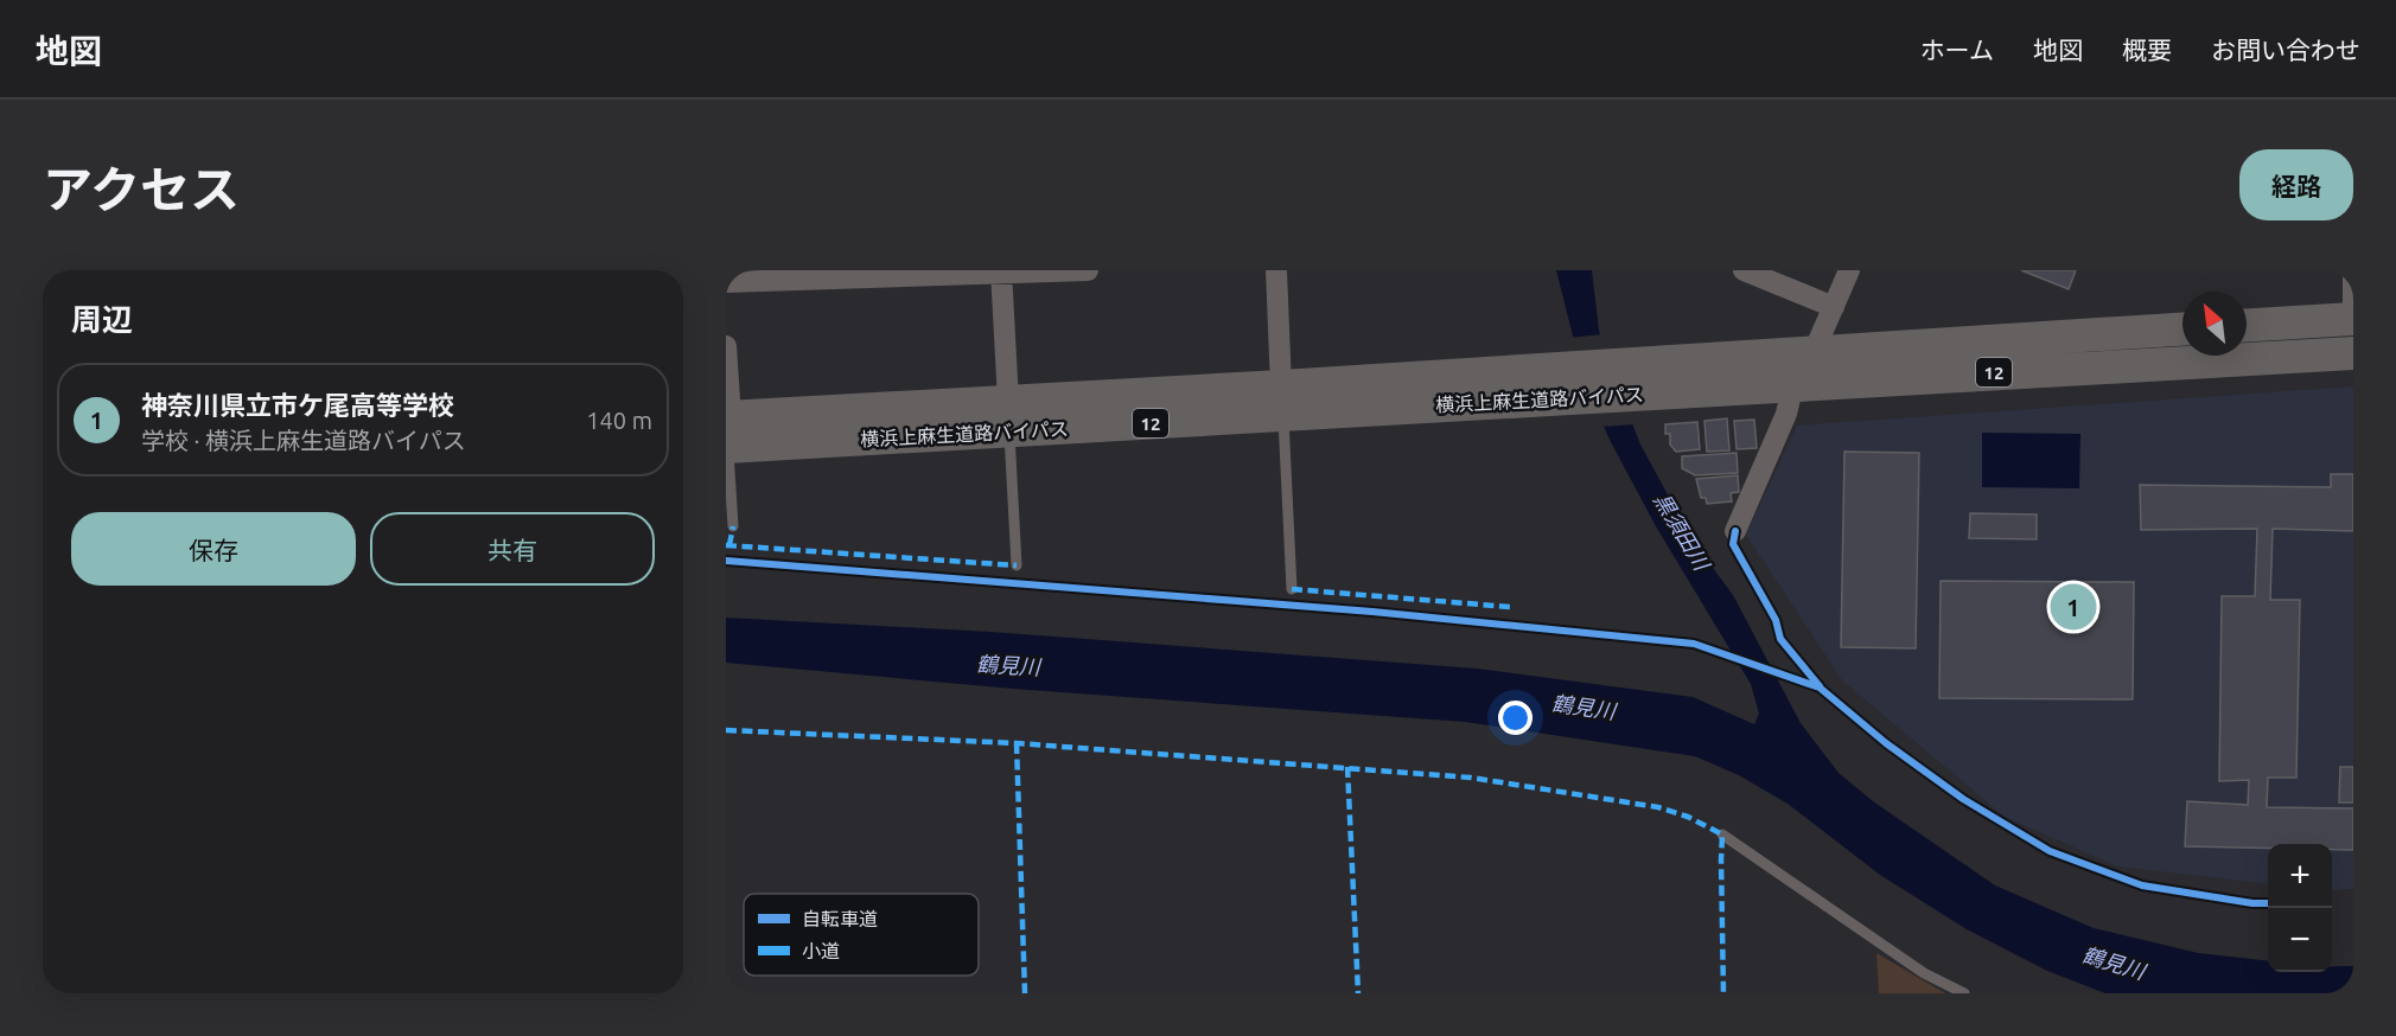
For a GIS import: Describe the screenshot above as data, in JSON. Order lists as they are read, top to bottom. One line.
{"streets":{"main road":["12","横浜上麻生道路バイパス"]},"water":["黒須田川","鶴見川"],"legend":["自転車道","小道"],"north":"top left","page":{"header":"地図","nav":["ホーム","地図","概要","お問い合わせ"],"title":"アクセス","buttons":["経路",["保存","共有"]],"heading":"周辺","list":[{"mark":"1","name":"神奈川県立市ケ尾高等学校","note":"学校 · 横浜上麻生道路バイパス","value":"140 m"}],"pins":"1","map_buttons":["+","−"]}}
